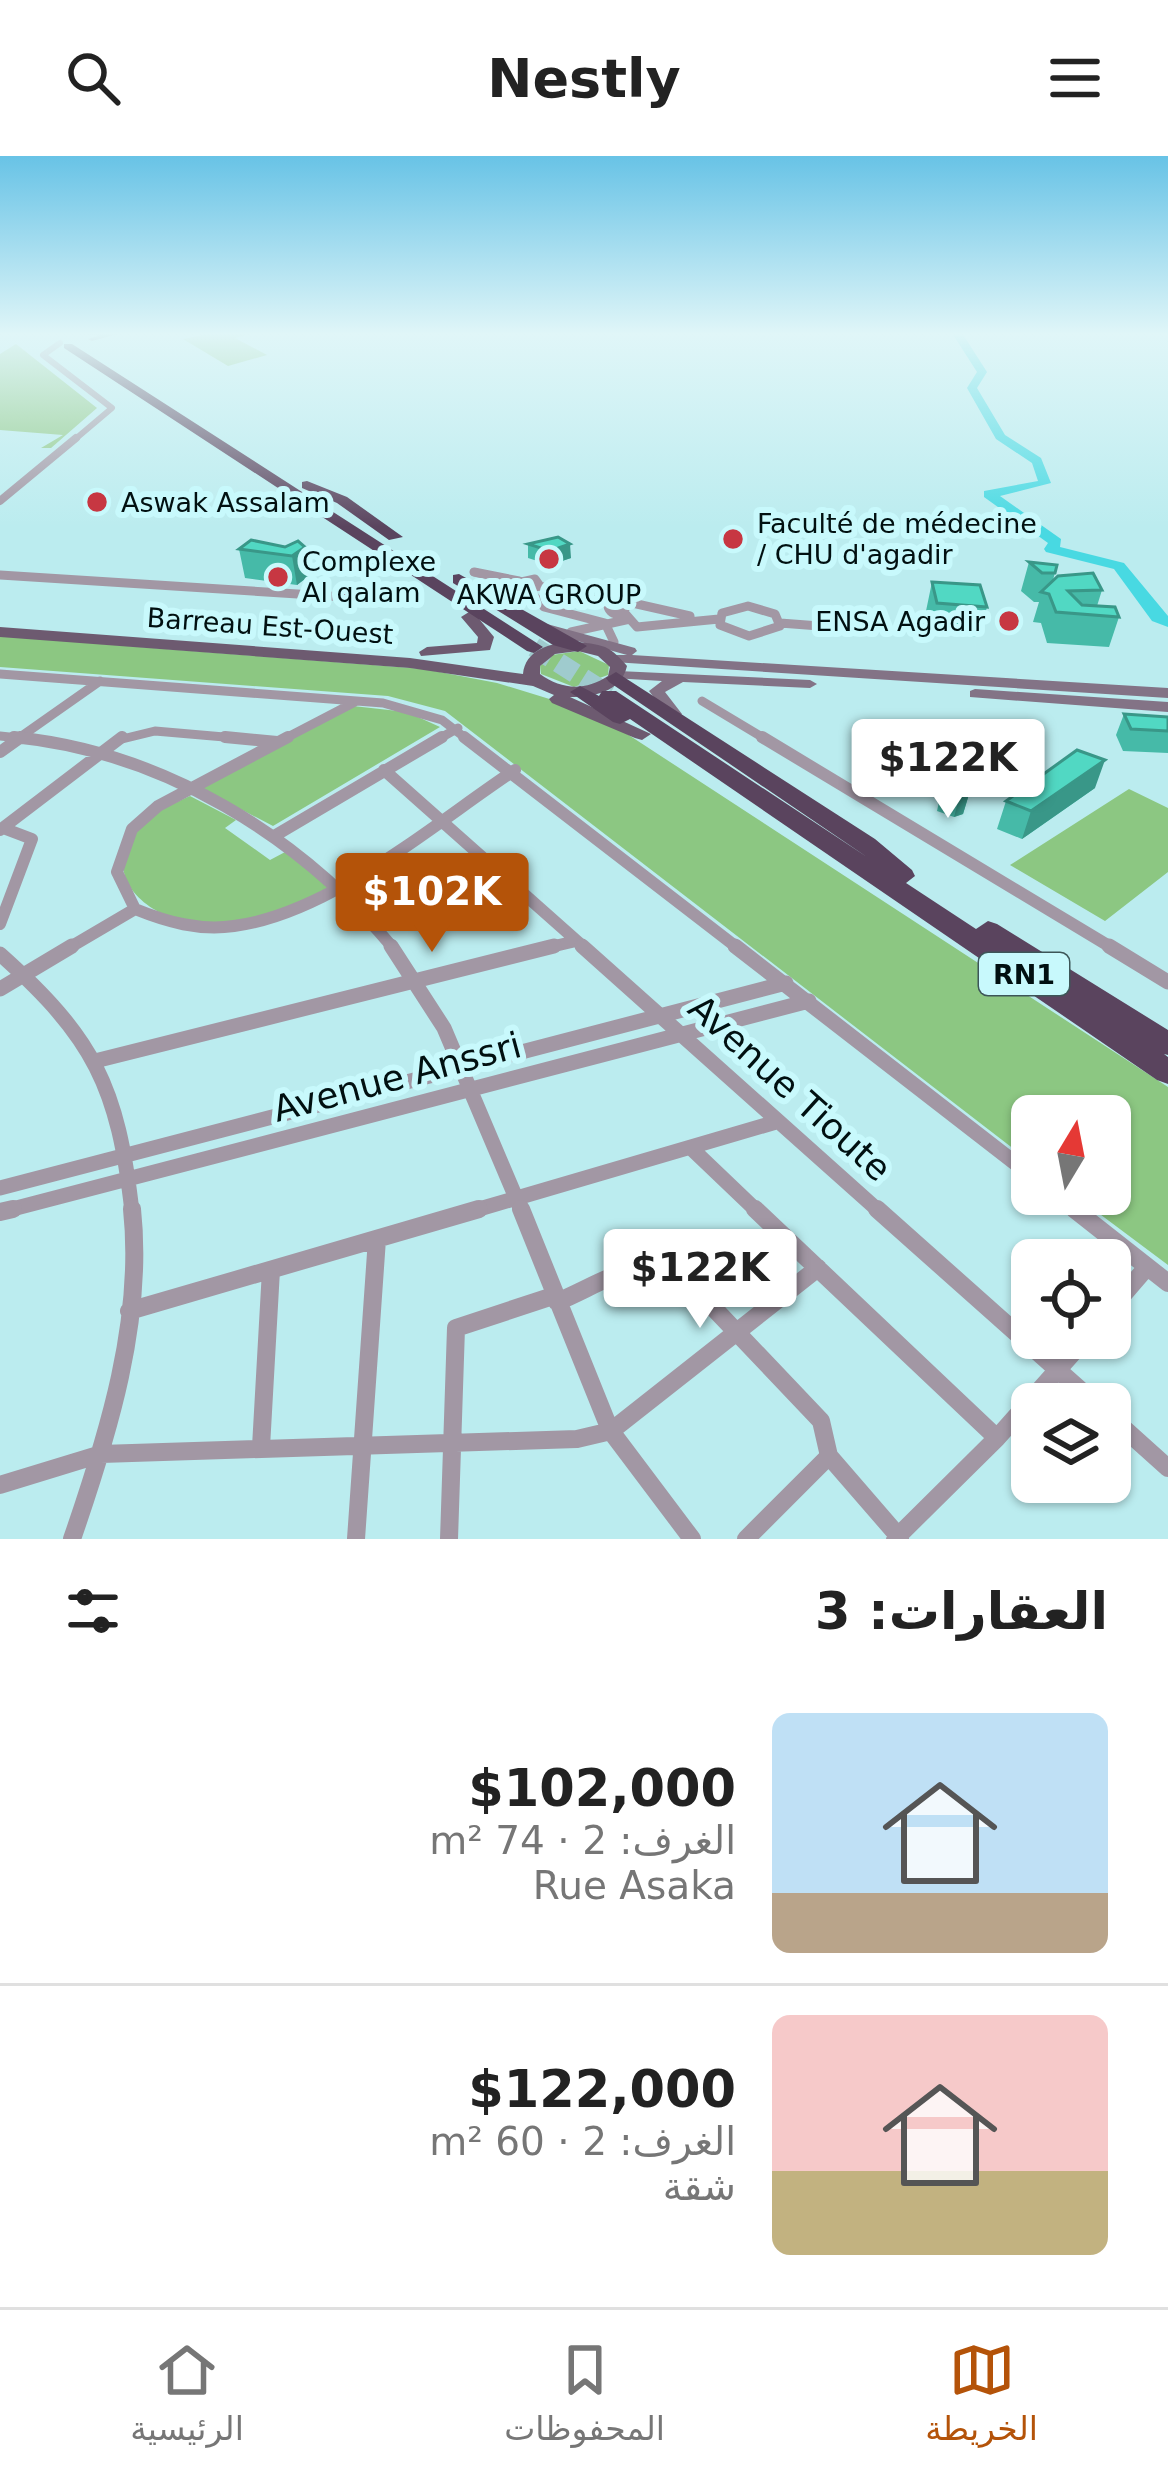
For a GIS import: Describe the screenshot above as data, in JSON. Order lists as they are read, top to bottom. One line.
{"streets":{"highway":["RN1"],"main road":["Barreau Est-Ouest"],"street":["Avenue Anssri","Avenue Tioute"]},"crossings":[["Avenue Anssri","Avenue Tioute"]],"places":["Aswak Assalam","Faculté de médecine / CHU d'agadir","AKWA GROUP","Complexe Al qalam","ENSA Agadir"],"north":"top","page":{"header":"Nestly","price":["$122K","$102K","$122K"],"heading":"العقارات: 3","list":[{"name":"$102,000","note":"الغرف: 2 · 74 m² · Rue Asaka"},{"name":"$122,000","note":"الغرف: 2 · 60 m² · شقة"}],"tabs":["الخريطة","المحفوظات","الرئيسية"]}}
